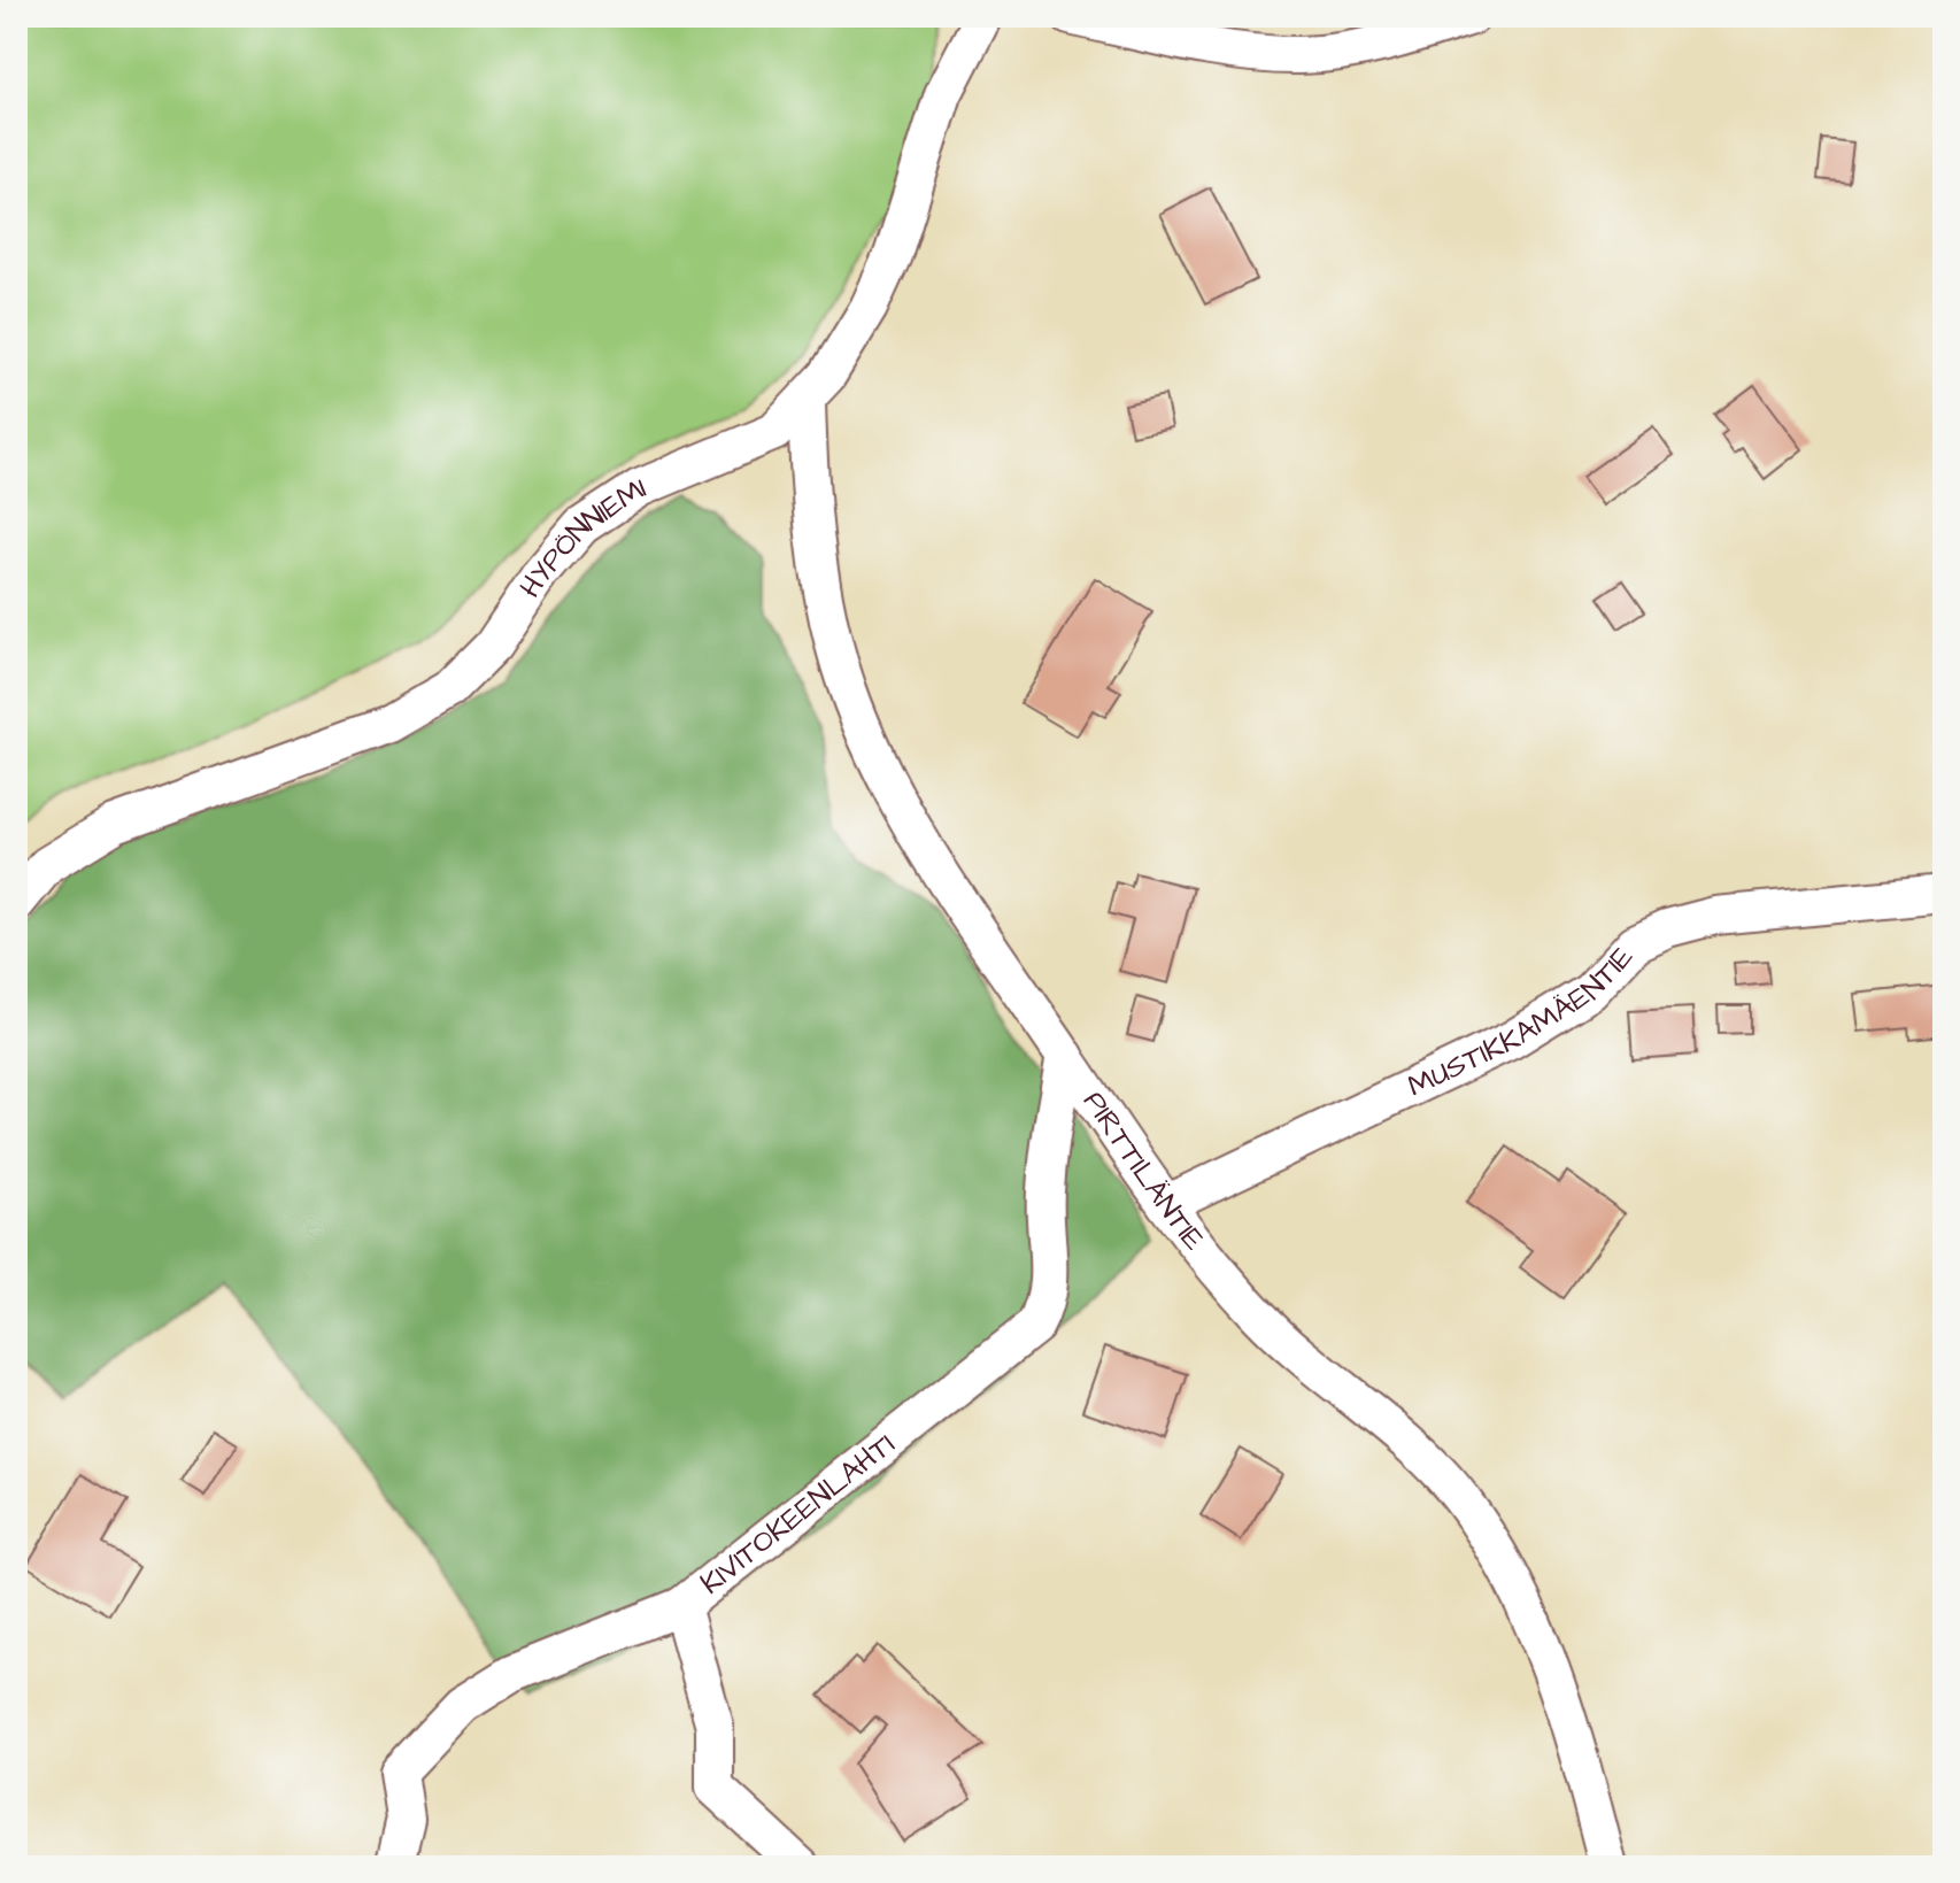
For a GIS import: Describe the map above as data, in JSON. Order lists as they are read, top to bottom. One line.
{"streets":{"street":["HYPÖNNIEMI","MUSTIKKAMÄENTIE","PIRTTILÄNTIE","KIVITOKEENLAHTI"]},"crossings":[["HYPÖNNIEMI","PIRTTILÄNTIE"],["MUSTIKKAMÄENTIE","PIRTTILÄNTIE"],["PIRTTILÄNTIE","KIVITOKEENLAHTI"]]}
